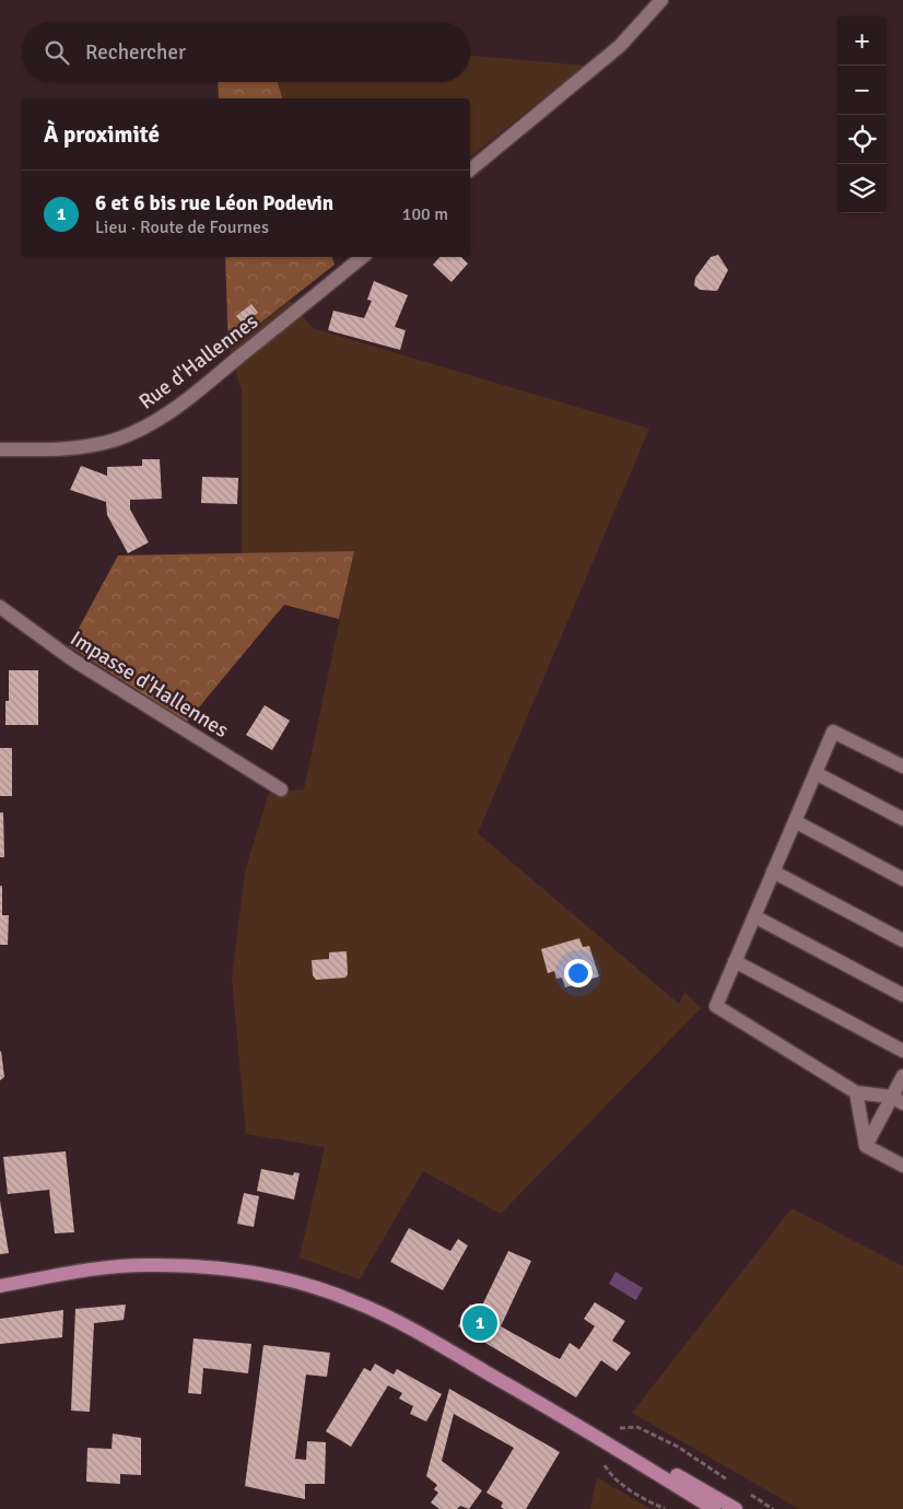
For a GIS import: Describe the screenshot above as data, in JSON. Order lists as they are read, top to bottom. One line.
{"streets":{"street":["Rue d'Hallennes","Impasse d'Hallennes"]},"page":{"map_buttons":["+","−"],"search":"Rechercher","heading":"À proximité","list":[{"mark":"1","name":"6 et 6 bis rue Léon Podevin","note":"Lieu · Route de Fournes","value":"100 m"}],"pins":"1"}}
